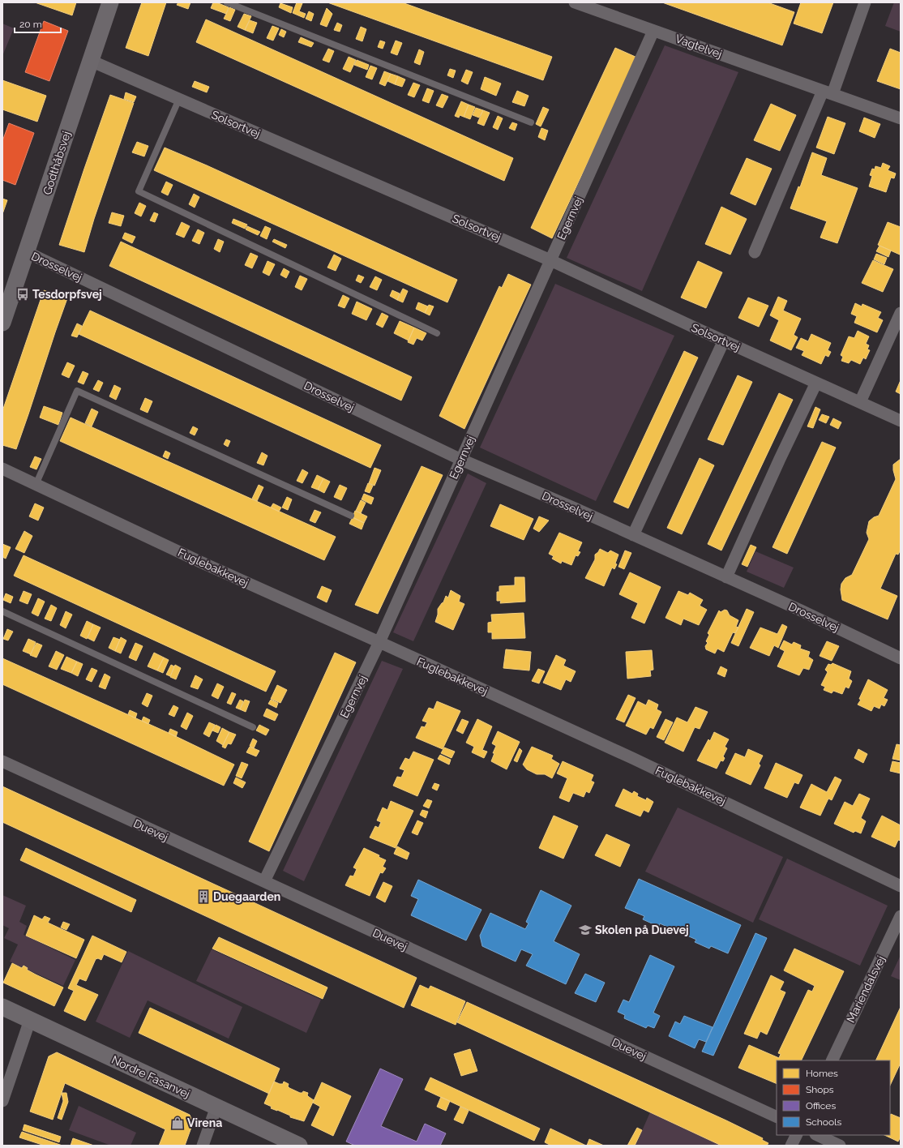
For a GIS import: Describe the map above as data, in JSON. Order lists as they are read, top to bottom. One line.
{"streets":{"street":["Vagtelvej","Solsortvej","Godthåbsvej","Egernvej","Drosselvej","Fuglebakkevej","Duevej","Mariendalsvej","Nordre Fasanvej"]},"crossings":[["Vagtelvej","Egernvej"],["Solsortvej","Godthåbsvej"],["Solsortvej","Egernvej"],["Godthåbsvej","Drosselvej"],["Egernvej","Drosselvej"],["Egernvej","Fuglebakkevej"],["Egernvej","Duevej"]],"places":{"bus stop":["Tesdorpfsvej"],"building":["Duegaarden"],"school or university":["Skolen på Duevej"],"shop":["Virena"]},"legend":["Homes","Shops","Offices","Schools"],"scale_bar":"20 m"}
